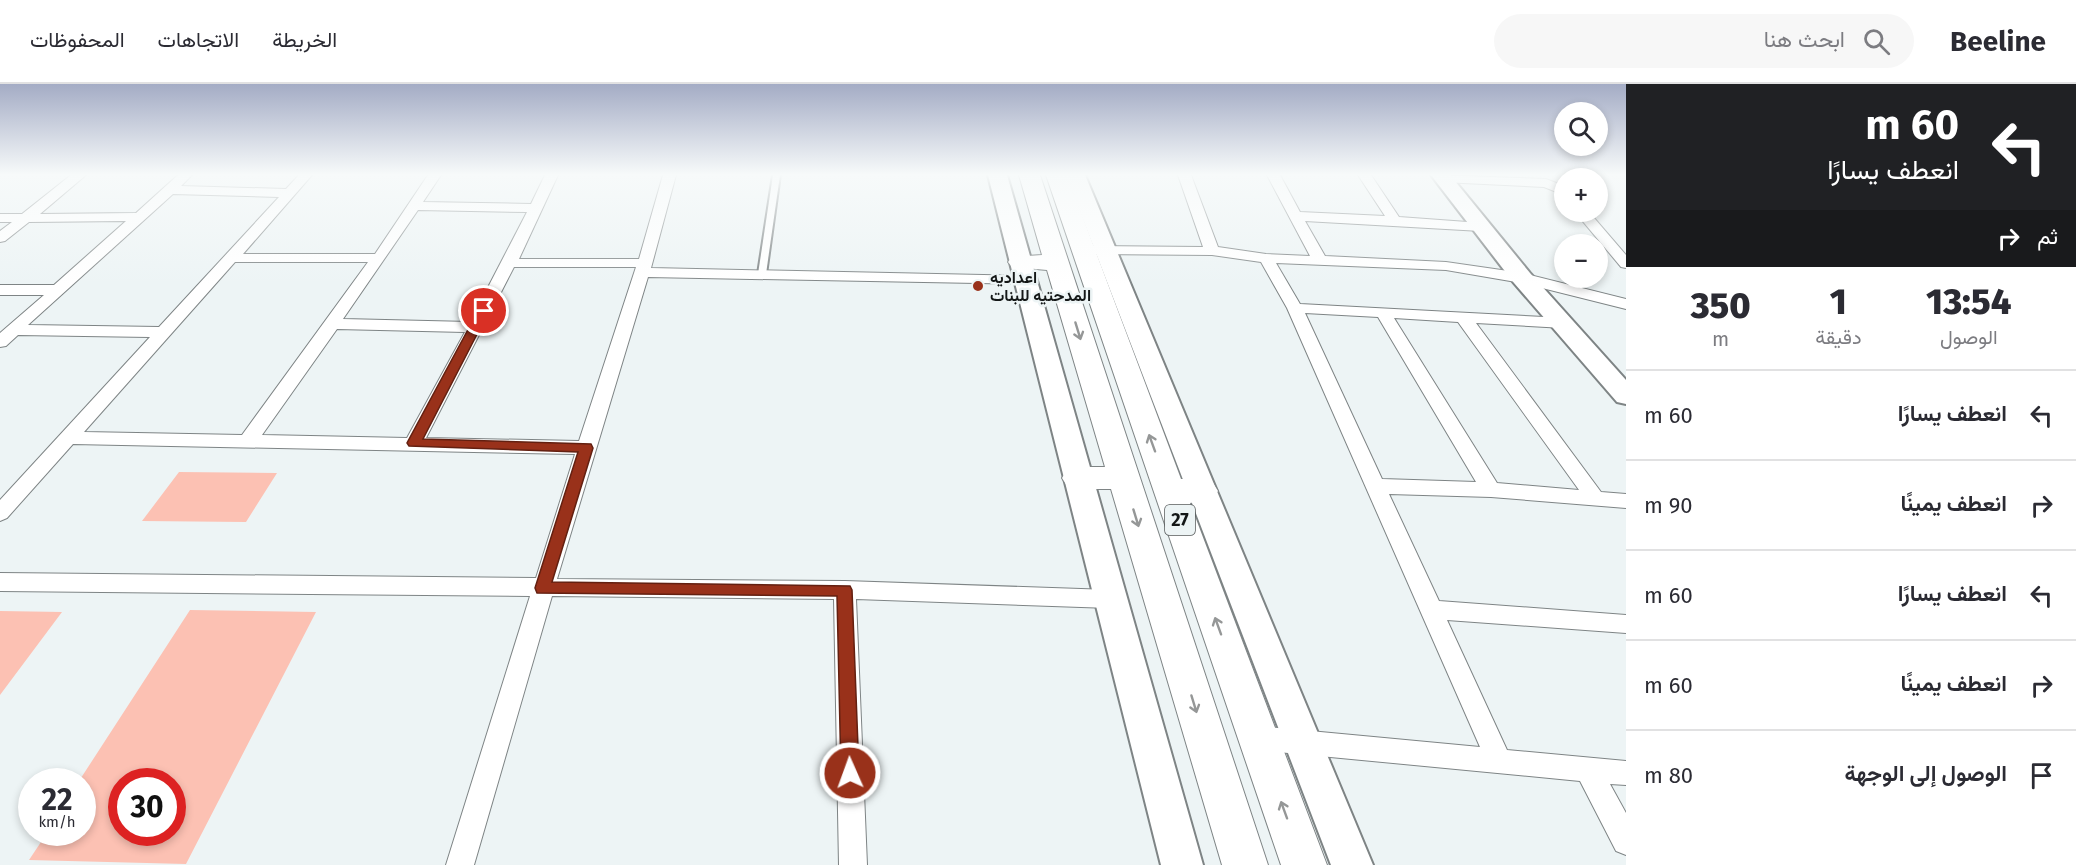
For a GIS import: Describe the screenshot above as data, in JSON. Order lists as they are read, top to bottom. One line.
{"streets":{"main road":["27"]},"places":["اعداديه المدحتيه للبنات"],"page":{"header":"Beeline","search":"ابحث هنا","nav":["الخريطة","الاتجاهات","المحفوظات"],"turn":["60 m","انعطف يسارًا"],"map_buttons":["+","−"],"then":"ثم","eta":["13:54","الوصول","1","دقيقة","350","m"],"list":[{"name":"انعطف يسارًا","value":"60 m"},{"name":"انعطف يمينًا","value":"90 m"},{"name":"انعطف يسارًا","value":"60 m"},{"name":"انعطف يمينًا","value":"60 m"},{"name":"الوصول إلى الوجهة","value":"80 m"}],"speed":"22 km/h","limit":"30"}}
